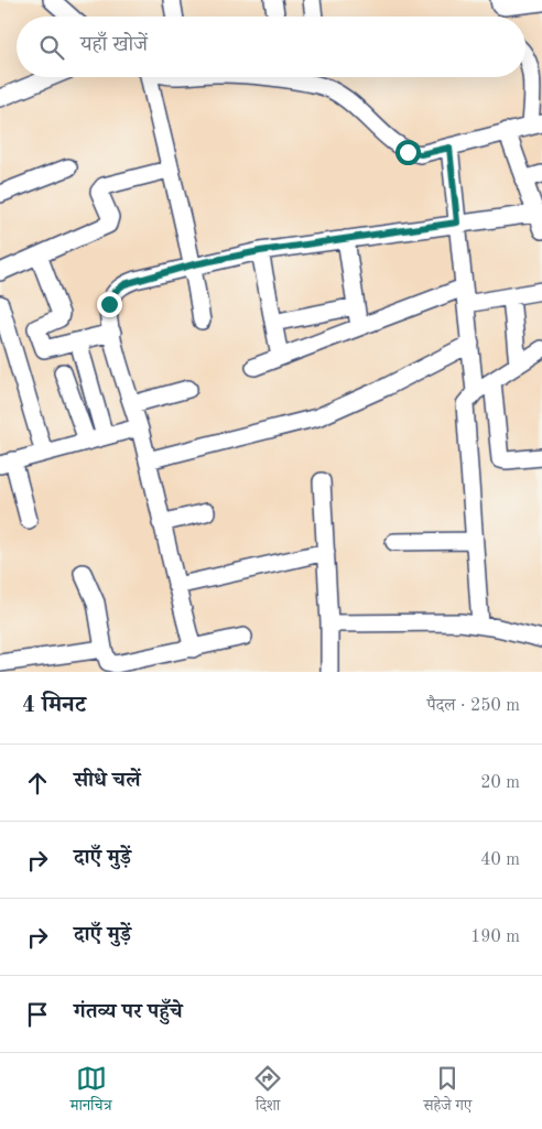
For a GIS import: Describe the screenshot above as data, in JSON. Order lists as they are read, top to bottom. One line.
{"page":{"search":"यहाँ खोजें","heading":["4 मिनट","पैदल · 250 m"],"list":[["सीधे चलें","20 m"],["दाएँ मुड़ें","40 m"],["दाएँ मुड़ें","190 m"],"गंतव्य पर पहुँचे"],"nav":["मानचित्र","दिशा","सहेजे गए"]}}
